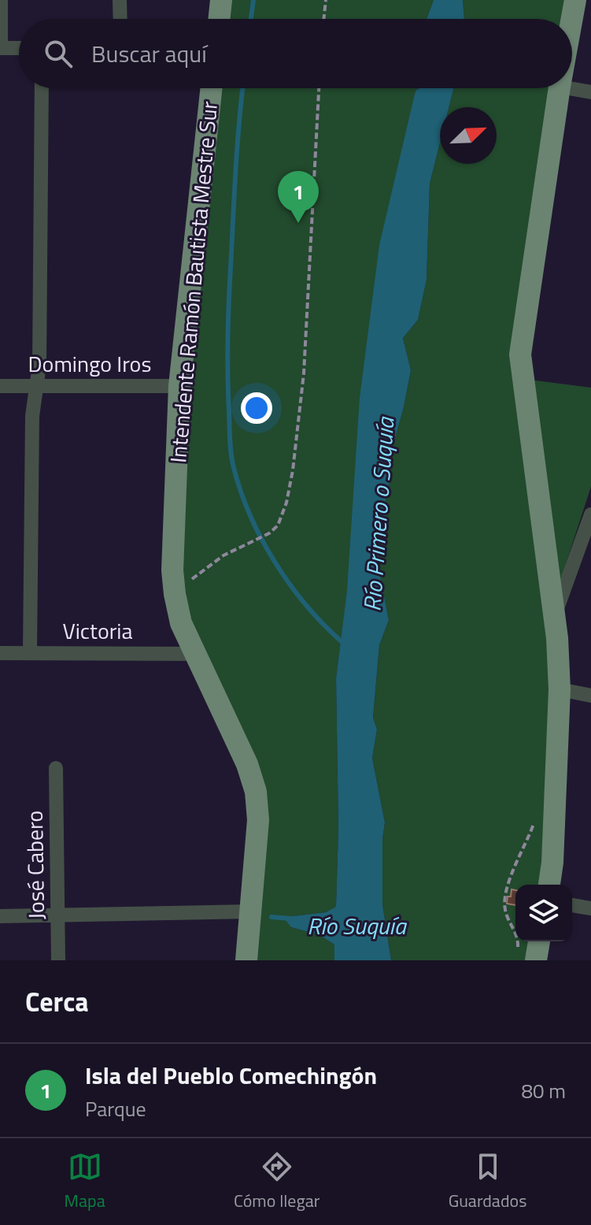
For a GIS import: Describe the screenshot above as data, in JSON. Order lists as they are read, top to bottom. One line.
{"streets":{"main road":["Intendente Ramón Bautista Mestre Sur"],"street":["Domingo Iros","Victoria","José Cabero"]},"crossings":[["Intendente Ramón Bautista Mestre Sur","Domingo Iros"],["Intendente Ramón Bautista Mestre Sur","Victoria"]],"water":["Río Primero o Suquía","Río Suquía"],"north":"top right","page":{"search":"Buscar aquí","pins":"1","heading":"Cerca","list":[{"mark":"1","name":"Isla del Pueblo Comechingón","note":"Parque","value":"80 m"}],"nav":["Mapa","Cómo llegar","Guardados"]}}
